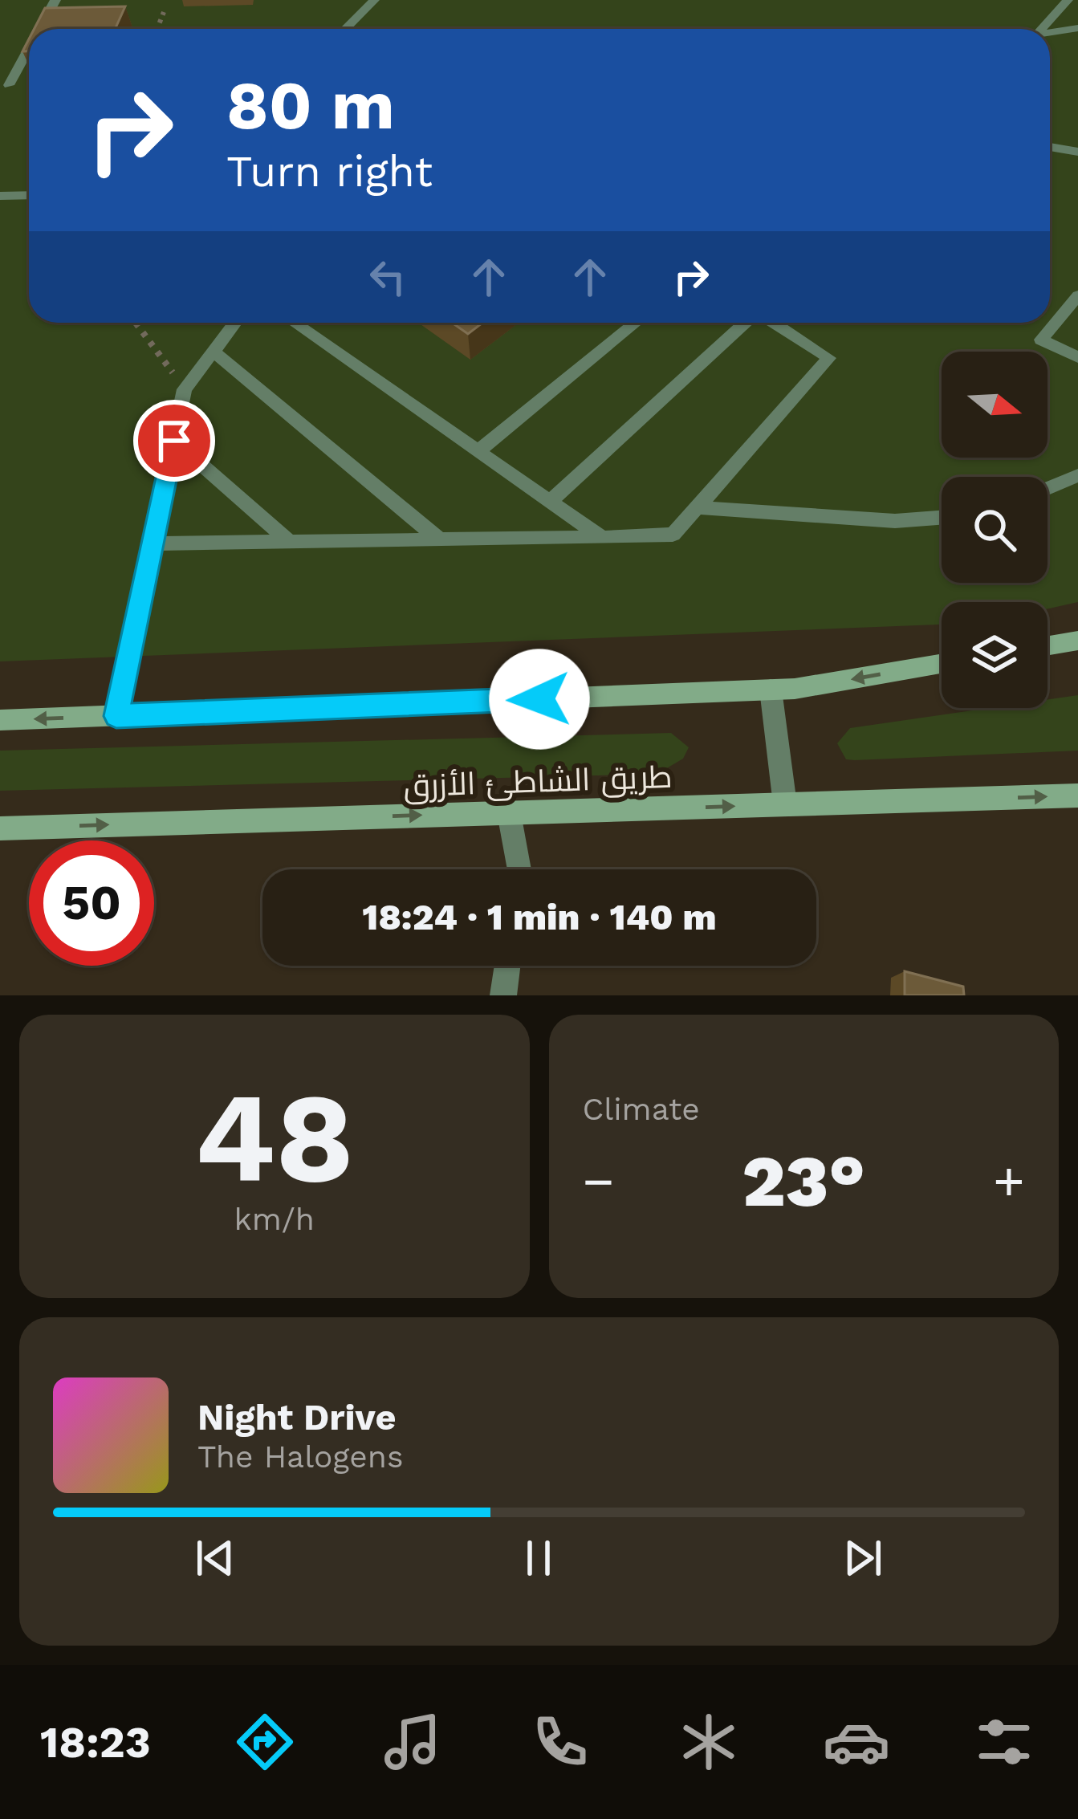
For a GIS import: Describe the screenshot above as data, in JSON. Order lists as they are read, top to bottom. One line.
{"streets":{"main road":["طريق الشاطئ الأزرق"]},"north":"right","page":{"turn":["80 m","Turn right"],"limit":"50","trip":"18:24 · 1 min · 140 m","tile":[["48","km/h"],"Climate"],"heat":["−","23°","+"],"song":["Night Drive","The Halogens"],"tabs":"18:23"}}
